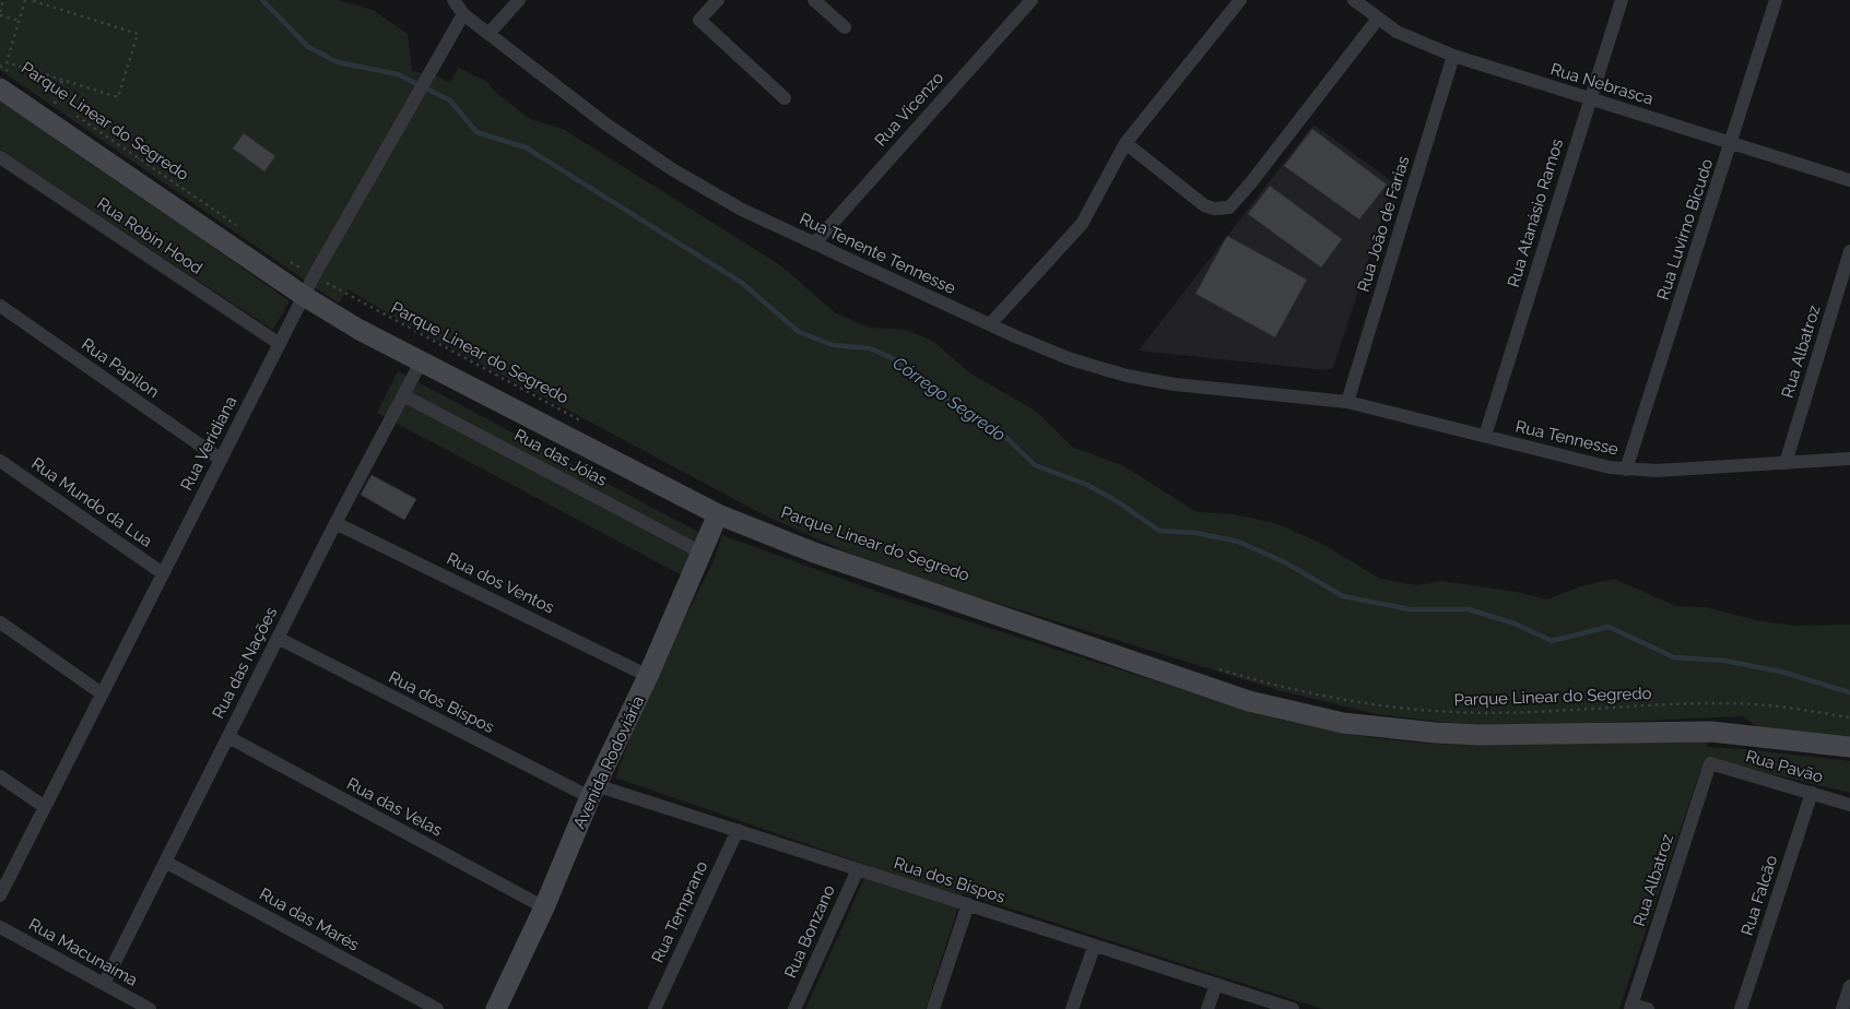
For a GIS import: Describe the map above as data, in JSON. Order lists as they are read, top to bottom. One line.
{"streets":{"main road":["Avenida Rodoviária"],"street":["Rua Nebrasca","Rua Vicenzo","Rua Atanásio Ramos","Rua João de Farias","Rua Luvirno Bicudo","Rua Robin Hood","Rua Tenente Tennesse","Rua Albatroz","Rua Papilon","Rua Tennesse","Rua Veridiana","Rua das Jóias","Rua Mundo da Lua","Rua dos Ventos","Rua das Nações","Rua dos Bispos","Rua Pavão","Rua das Velas","Rua Falcão","Rua Temprano","Rua das Marés","Rua Bonzano","Rua Macunaíma"],"path":["Parque Linear do Segredo"]},"crossings":[["Rua Nebrasca","Rua Atanásio Ramos"],["Rua Nebrasca","Rua João de Farias"],["Rua Nebrasca","Rua Luvirno Bicudo"],["Rua Vicenzo","Rua Tenente Tennesse"],["Parque Linear do Segredo","Rua Veridiana"],["Rua Atanásio Ramos","Rua Tennesse"],["Rua João de Farias","Rua Tenente Tennesse"],["Rua João de Farias","Rua Tennesse"],["Rua Luvirno Bicudo","Rua Tennesse"],["Rua Robin Hood","Rua Veridiana"],["Rua Tenente Tennesse","Rua Tennesse"],["Rua Tenente Tennesse","Rua Veridiana"],["Rua Albatroz","Rua Tennesse"],["Rua Albatroz","Rua Pavão"],["Rua Papilon","Rua Veridiana"],["Rua Veridiana","Rua Mundo da Lua"],["Rua das Jóias","Rua das Nações"],["Rua das Jóias","Avenida Rodoviária"],["Rua dos Ventos","Rua das Nações"],["Rua dos Ventos","Avenida Rodoviária"],["Rua das Nações","Rua dos Bispos"],["Rua das Nações","Rua das Velas"],["Rua das Nações","Rua das Marés"],["Rua das Nações","Rua Macunaíma"],["Rua dos Bispos","Avenida Rodoviária"],["Rua dos Bispos","Rua Temprano"],["Rua dos Bispos","Rua Bonzano"],["Avenida Rodoviária","Rua das Velas"],["Rua Pavão","Rua Falcão"]],"water":["Córrego Segredo"]}
